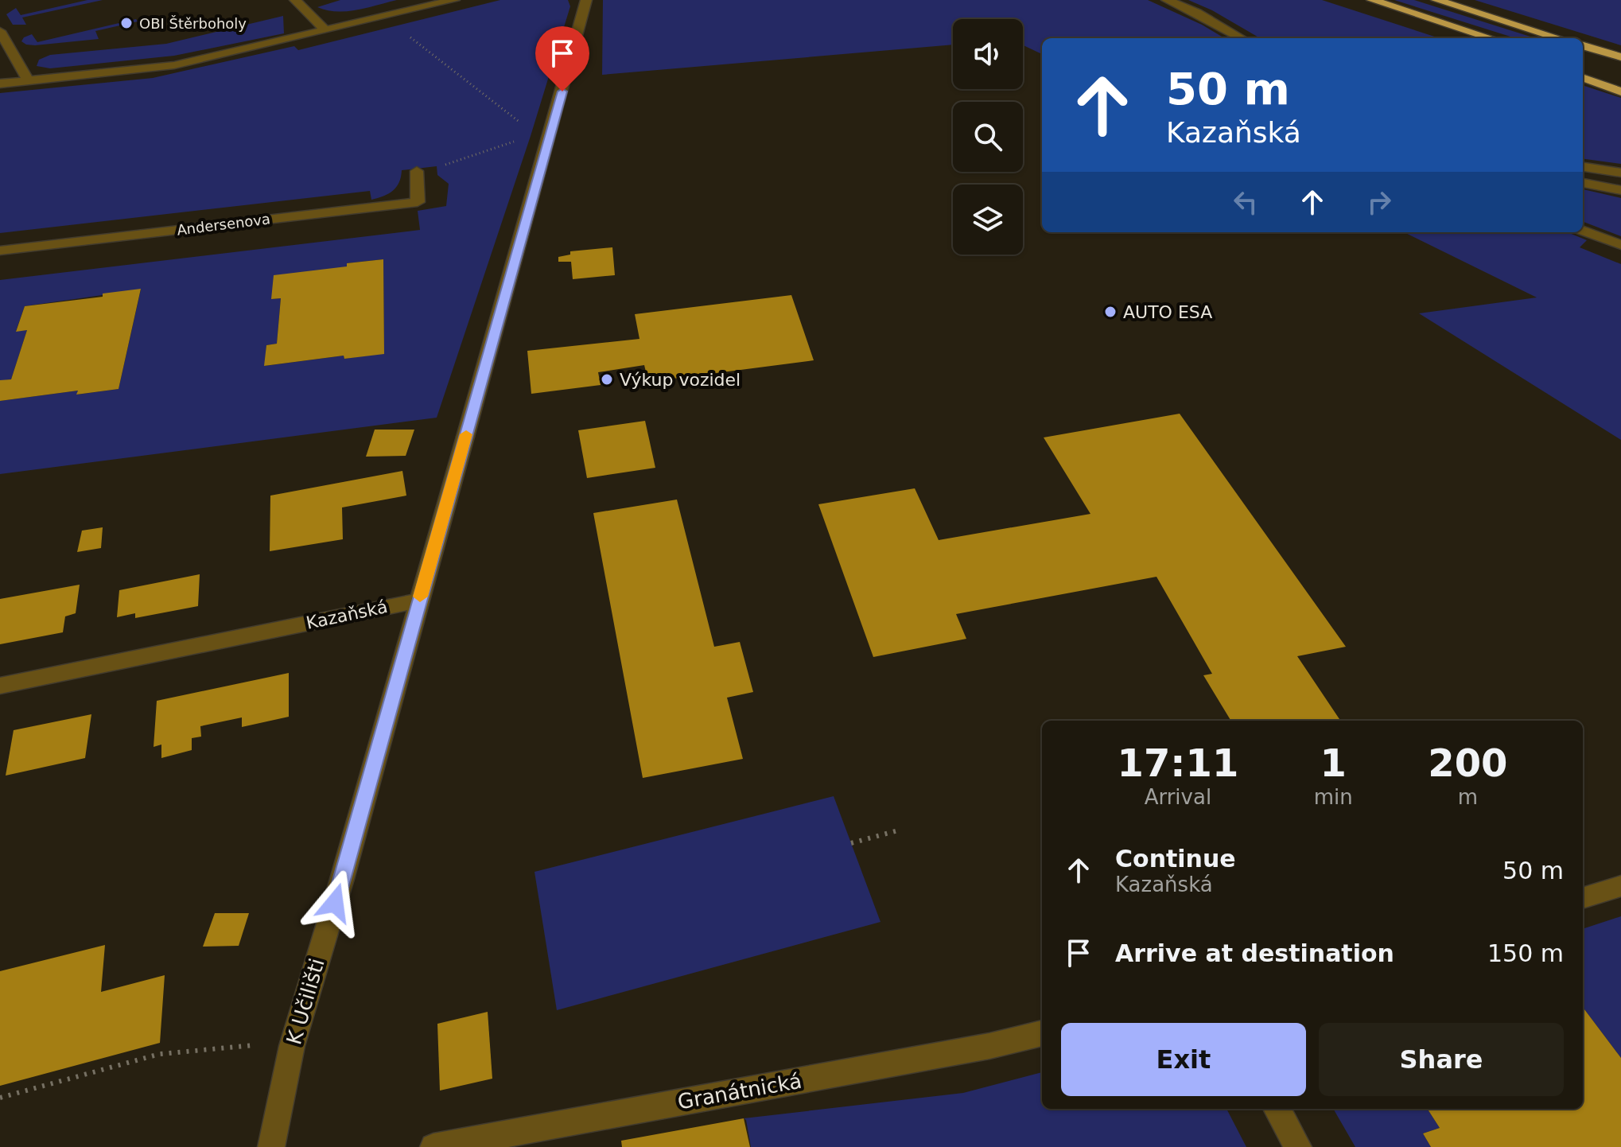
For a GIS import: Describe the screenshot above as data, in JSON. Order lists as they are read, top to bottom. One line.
{"streets":{"street":["Andersenova","Kazaňská","K Učilišti","Granátnická"]},"crossings":[["Kazaňská","K Učilišti"]],"places":["OBI Štěrboholy","AUTO ESA","Výkup vozidel"],"page":{"turn":["50 m","Kazaňská"],"eta":["17:11","Arrival","1","min","200","m"],"list":[{"name":"Continue","note":"Kazaňská","value":"50 m"},{"name":"Arrive at destination","value":"150 m"}],"buttons":["Exit","Share"]}}
